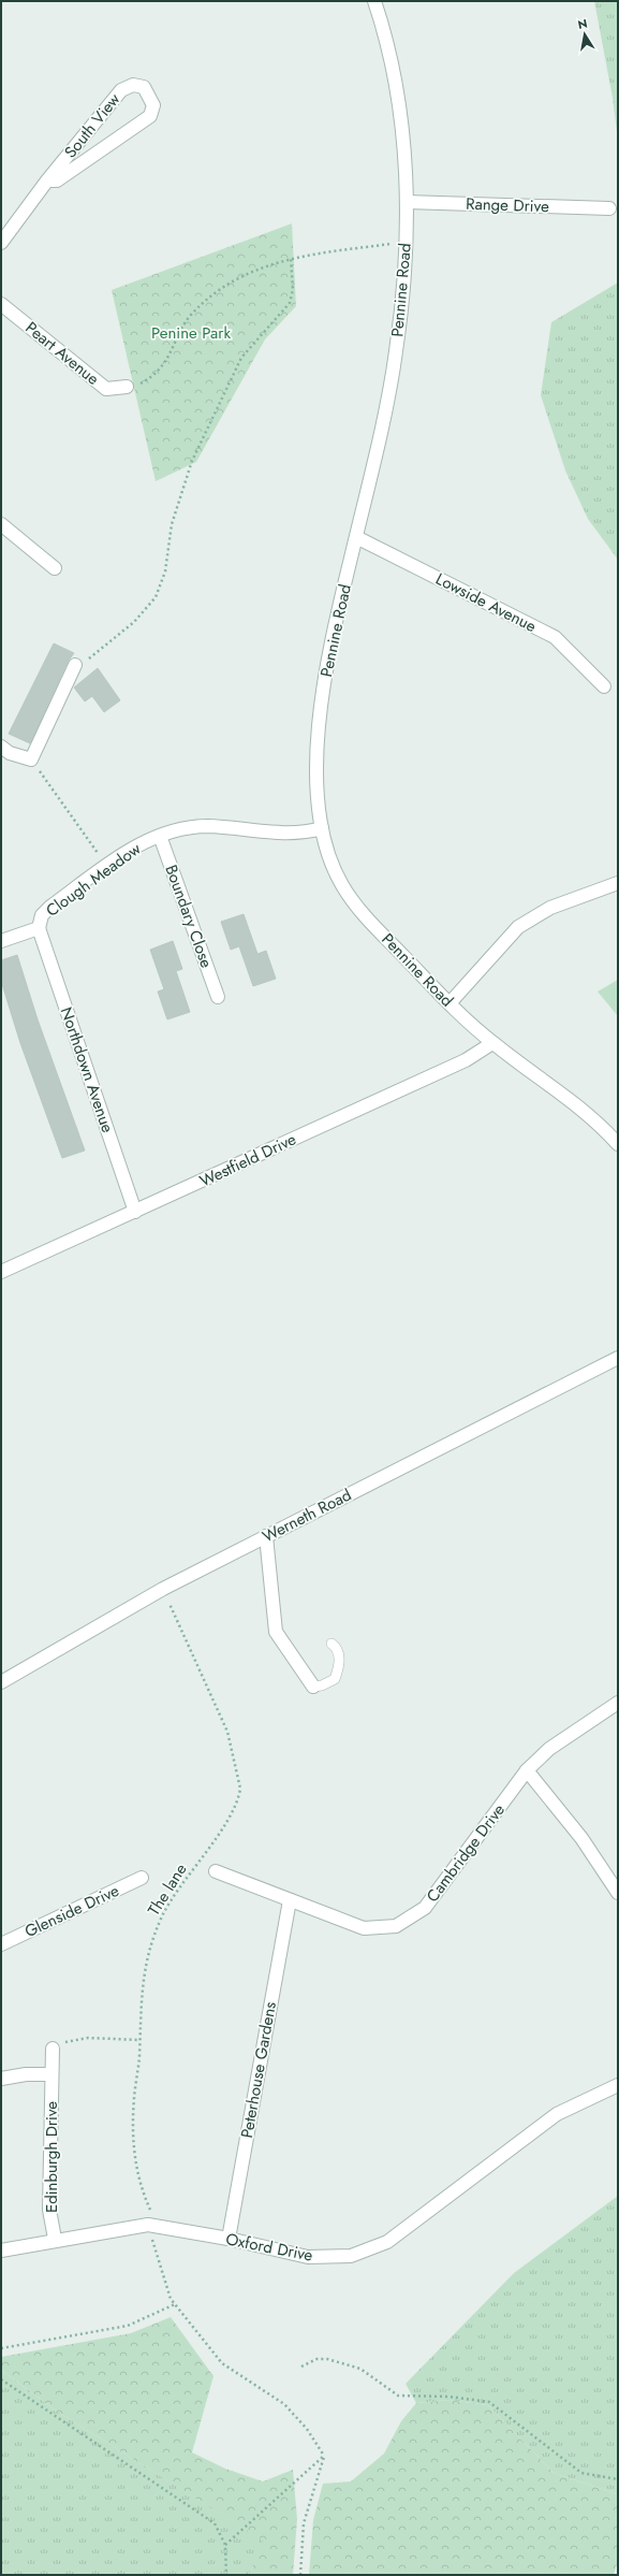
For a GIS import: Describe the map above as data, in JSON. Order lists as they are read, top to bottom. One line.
{"streets":{"street":["South View","Range Drive","Pennine Road","Peart Avenue","Lowside Avenue","Clough Meadow","Boundary Close","Northdown Avenue","Westfield Drive","Werneth Road","Cambridge Drive","Glenside Drive","Peterhouse Gardens","Edinburgh Drive","Oxford Drive"],"path":["The lane"]},"crossings":[["Range Drive","Pennine Road"],["Pennine Road","Lowside Avenue"],["Pennine Road","Clough Meadow"],["Pennine Road","Westfield Drive"],["Clough Meadow","Boundary Close"],["Clough Meadow","Northdown Avenue"],["Northdown Avenue","Westfield Drive"],["Werneth Road","The lane"],["Cambridge Drive","Peterhouse Gardens"],["The lane","Oxford Drive"],["Peterhouse Gardens","Oxford Drive"],["Edinburgh Drive","Oxford Drive"]],"parks":["Penine Park"],"north":"top"}
